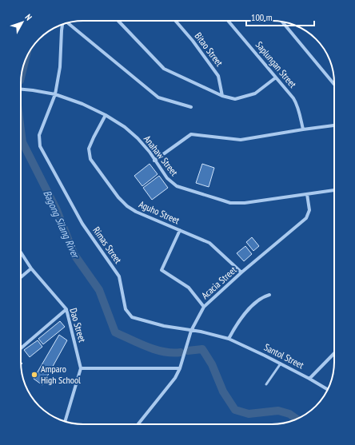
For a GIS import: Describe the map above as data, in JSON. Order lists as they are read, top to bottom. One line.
{"streets":{"street":["Bitao Street","Saplungan Street","Anahaw Street","Aguho Street","Rimas Street","Acacia Street","Dao Street","Santol Street"]},"crossings":[["Anahaw Street","Aguho Street"],["Anahaw Street","Rimas Street"],["Anahaw Street","Acacia Street"],["Aguho Street","Acacia Street"],["Rimas Street","Acacia Street"],["Rimas Street","Santol Street"]],"water":["Bagong Silang River"],"places":["Amparo High School"],"scale_bar":"100 m","north":"top right"}
